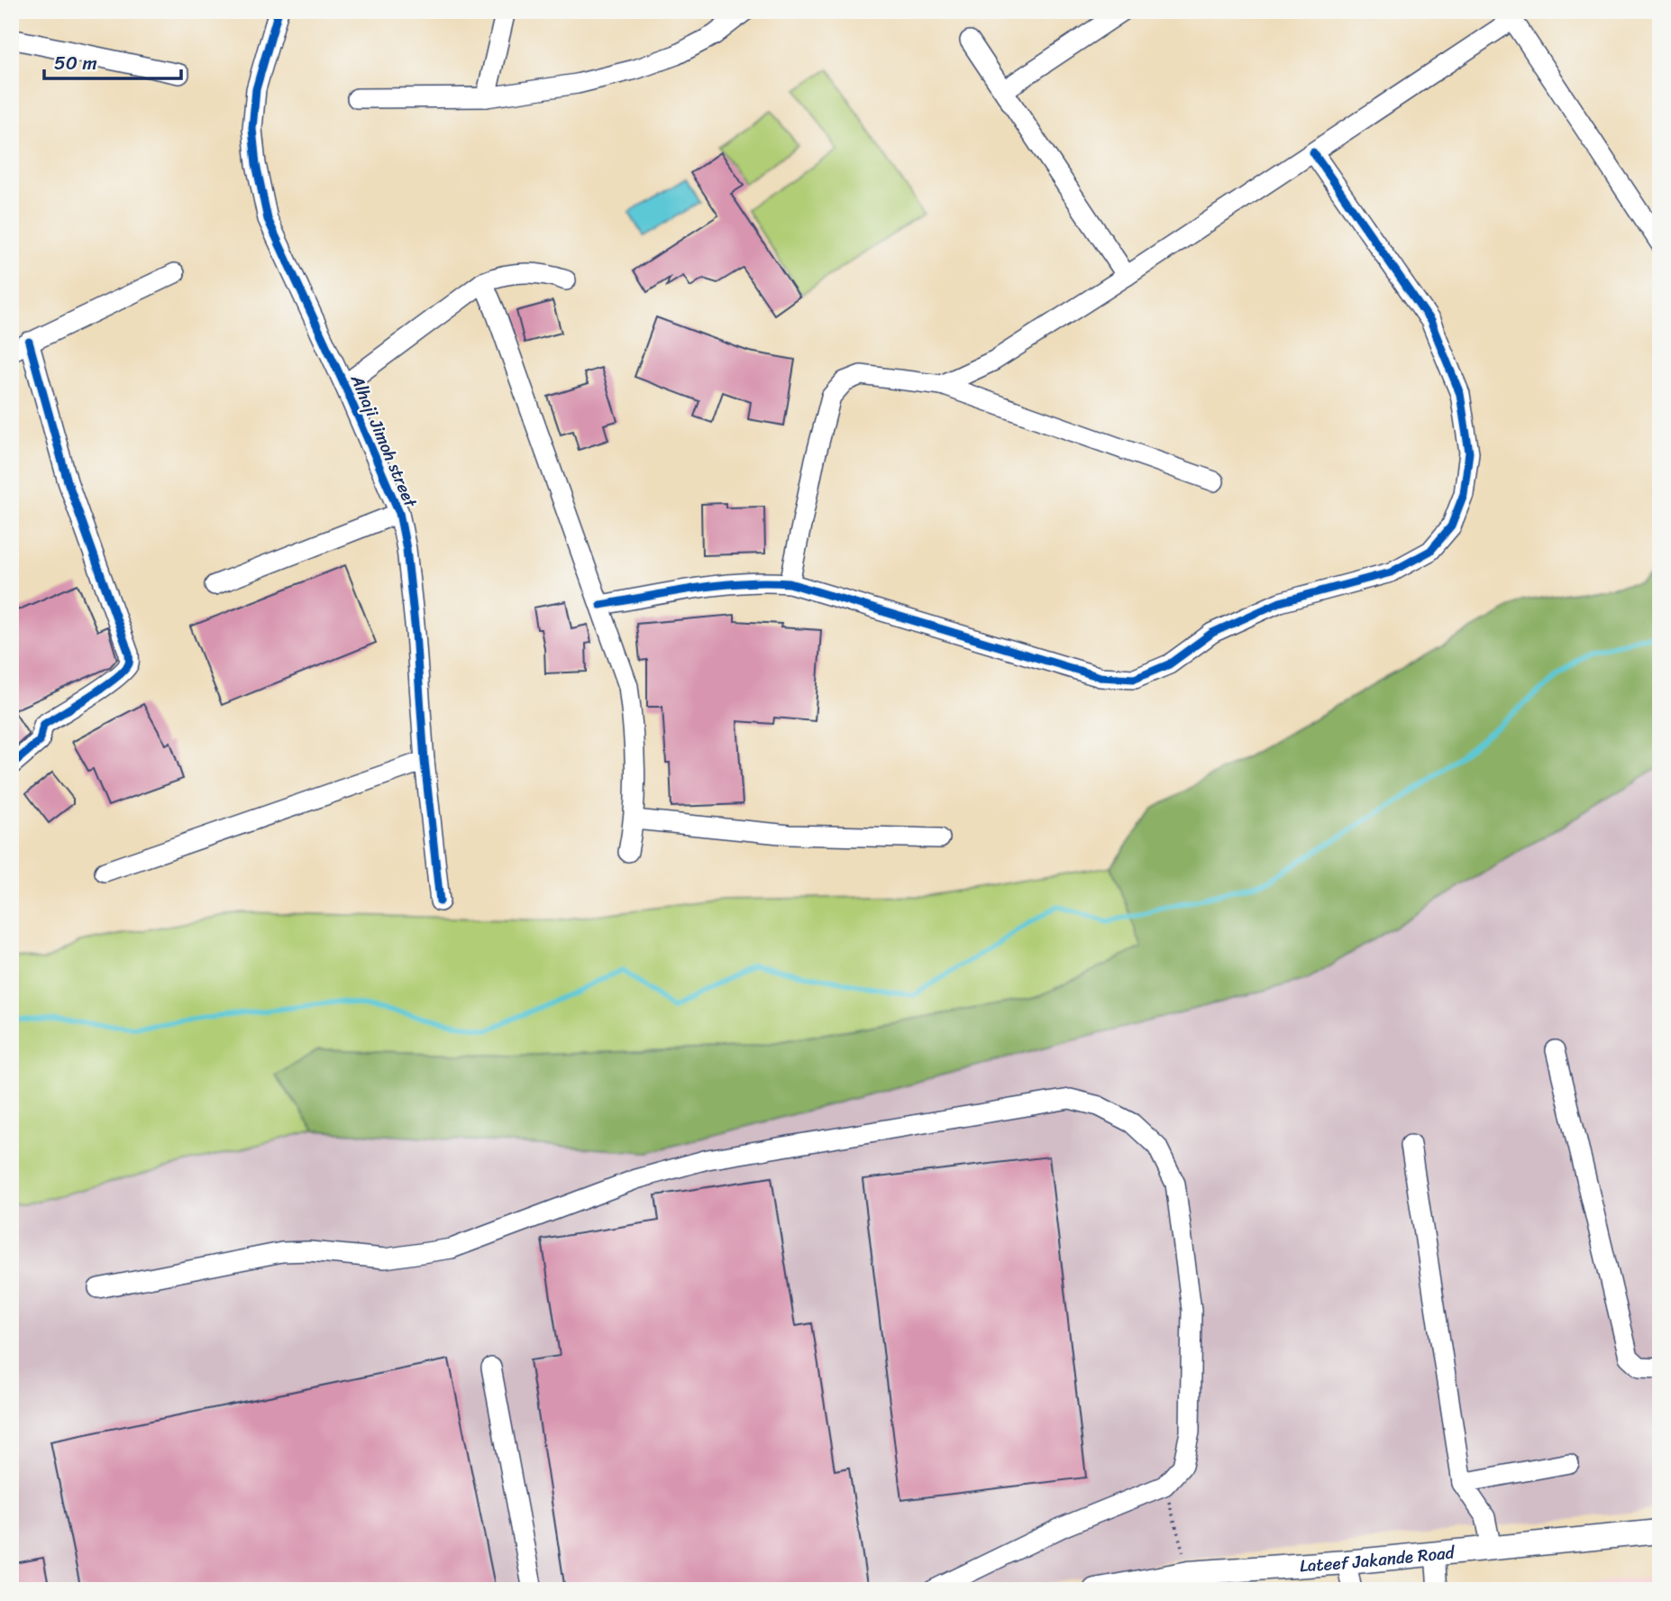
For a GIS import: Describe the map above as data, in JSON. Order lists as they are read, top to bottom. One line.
{"streets":{"main road":["Lateef Jakande Road"],"street":["Alhaji Jimoh street"]},"scale_bar":"50 m"}
